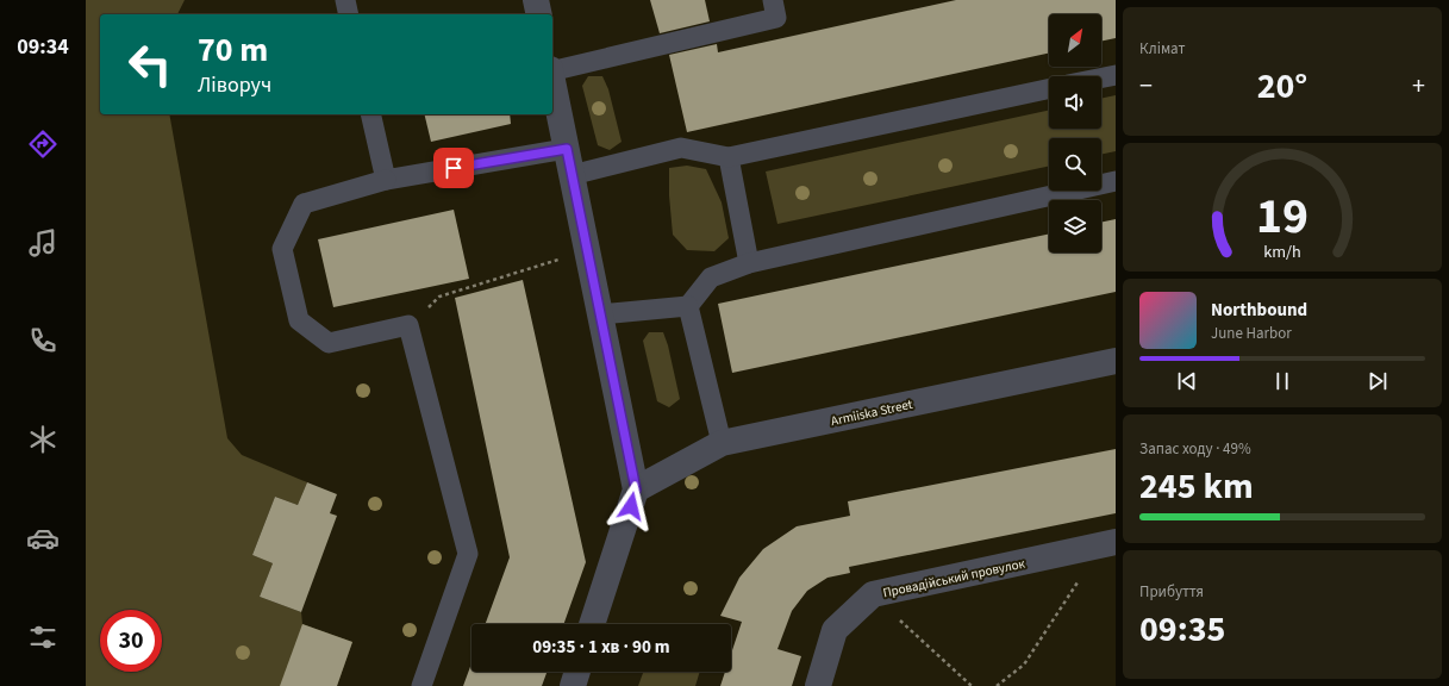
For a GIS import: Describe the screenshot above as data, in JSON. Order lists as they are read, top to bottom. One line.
{"streets":{"street":["Armiiska Street","Провадійський провулок"]},"north":"top right","page":{"tabs":"09:34","tile":["Клімат",["Запас ходу · 49%","245 km"],["Прибуття","09:35"]],"turn":["70 m","Ліворуч"],"heat":["−","20°","+"],"song":["Northbound","June Harbor"],"limit":"30","trip":"09:35 · 1 хв · 90 m","gauge":["19","km/h"]}}
